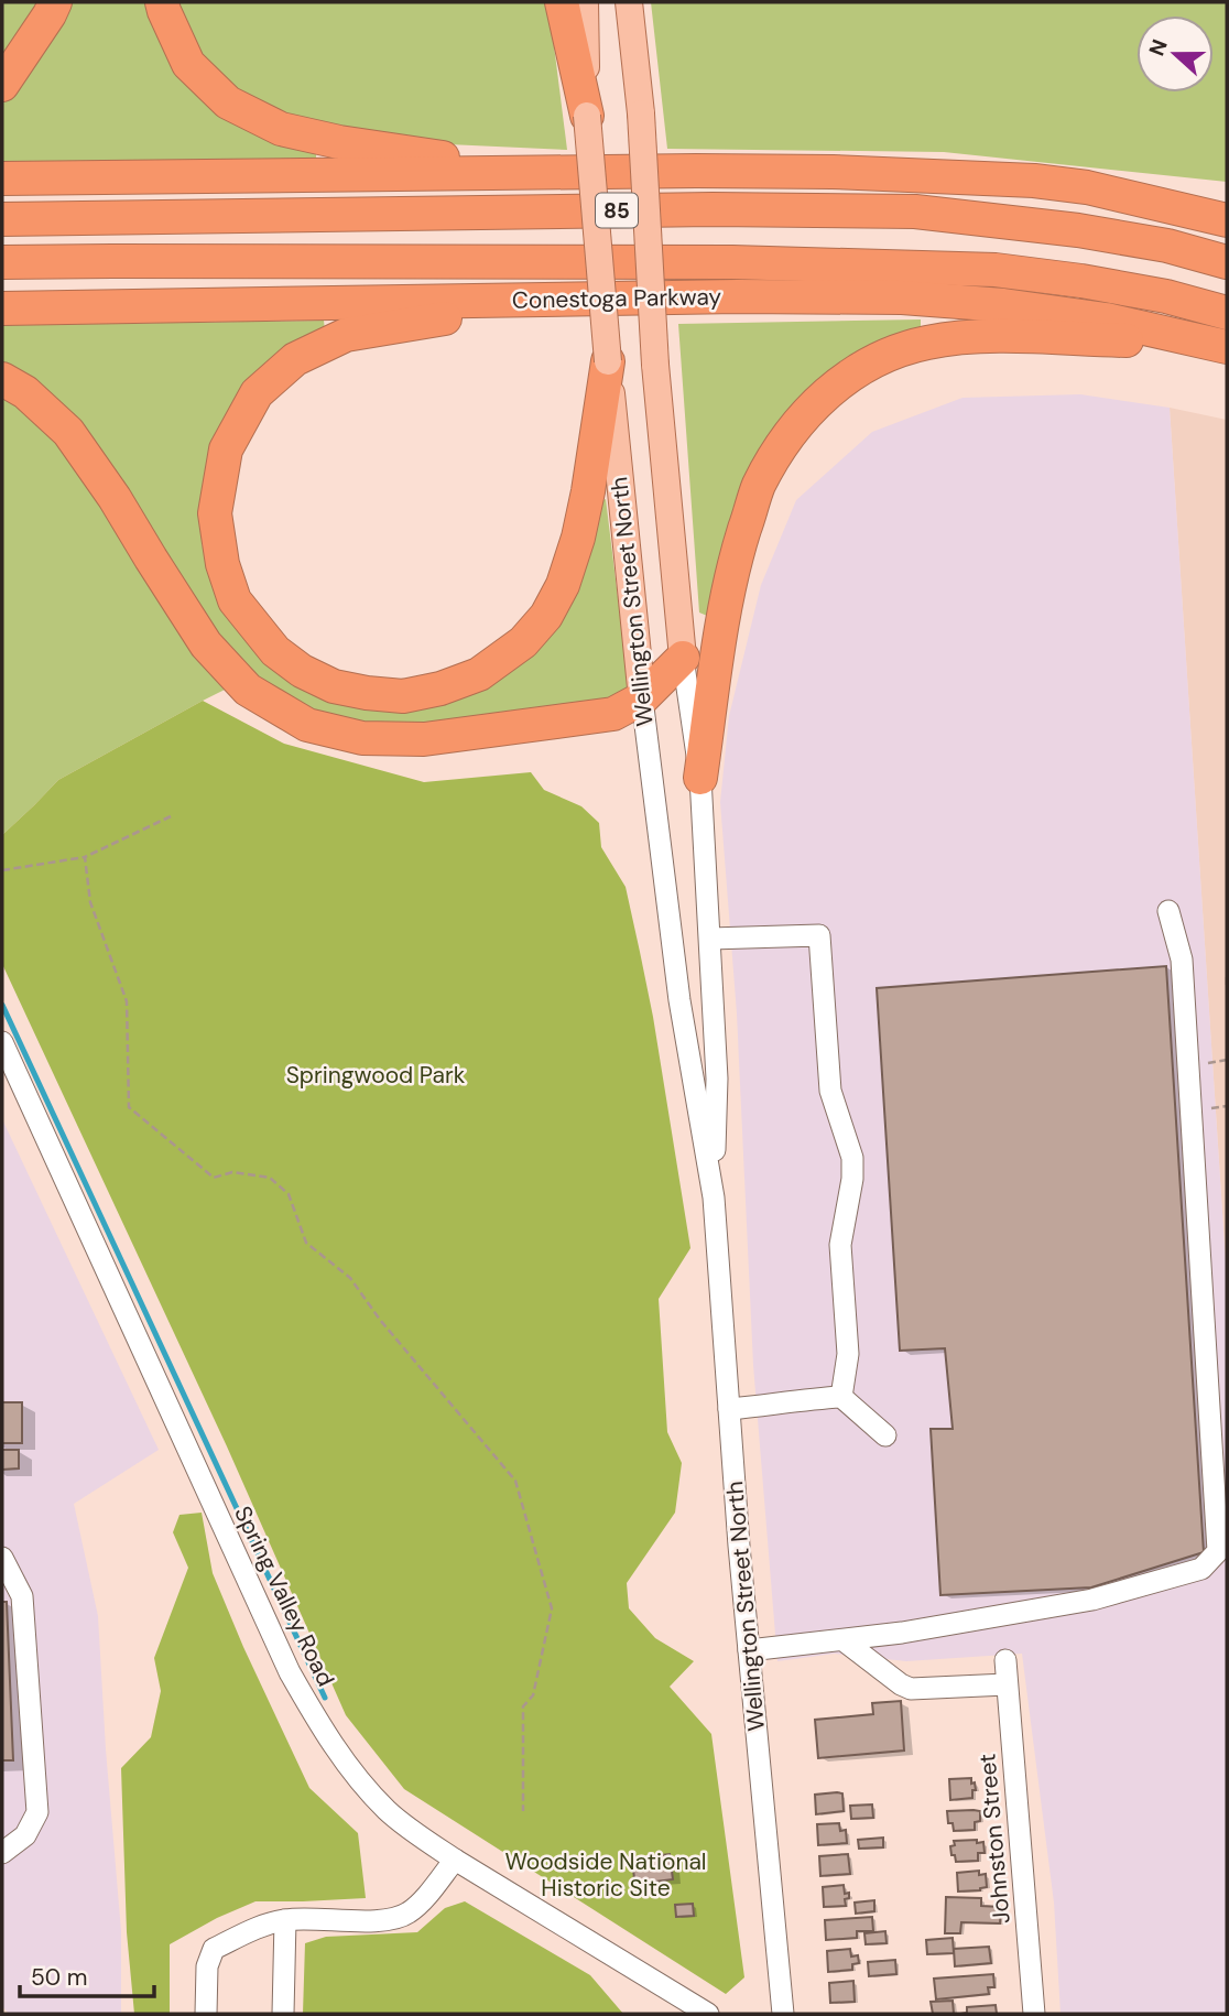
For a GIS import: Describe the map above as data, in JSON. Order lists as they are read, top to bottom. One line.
{"streets":{"highway":["85","Conestoga Parkway"],"main road":["Wellington Street North"],"street":["Spring Valley Road","Johnston Street"]},"parks":["Springwood Park","Woodside National Historic Site"],"scale_bar":"50 m","north":"left"}
